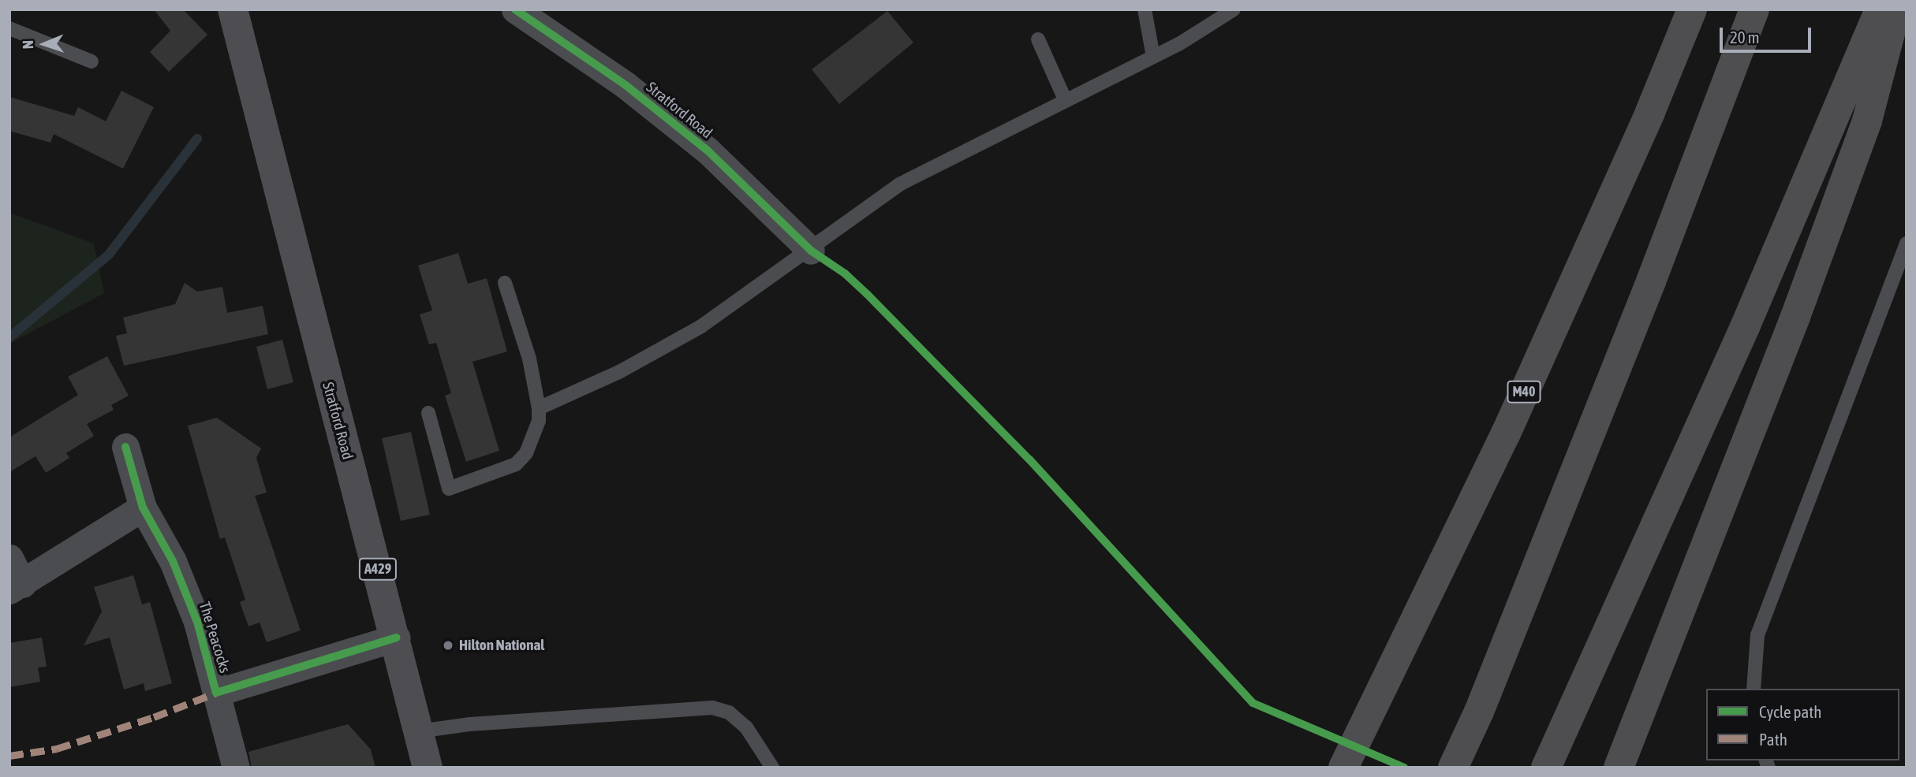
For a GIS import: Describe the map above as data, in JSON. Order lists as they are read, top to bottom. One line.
{"streets":{"highway":["Stratford Road","M40","A429"],"street":["The Peacocks"]},"crossings":[["Stratford Road","The Peacocks"]],"places":["Hilton National"],"legend":["Cycle path","Path"],"scale_bar":"20 m","north":"left"}
